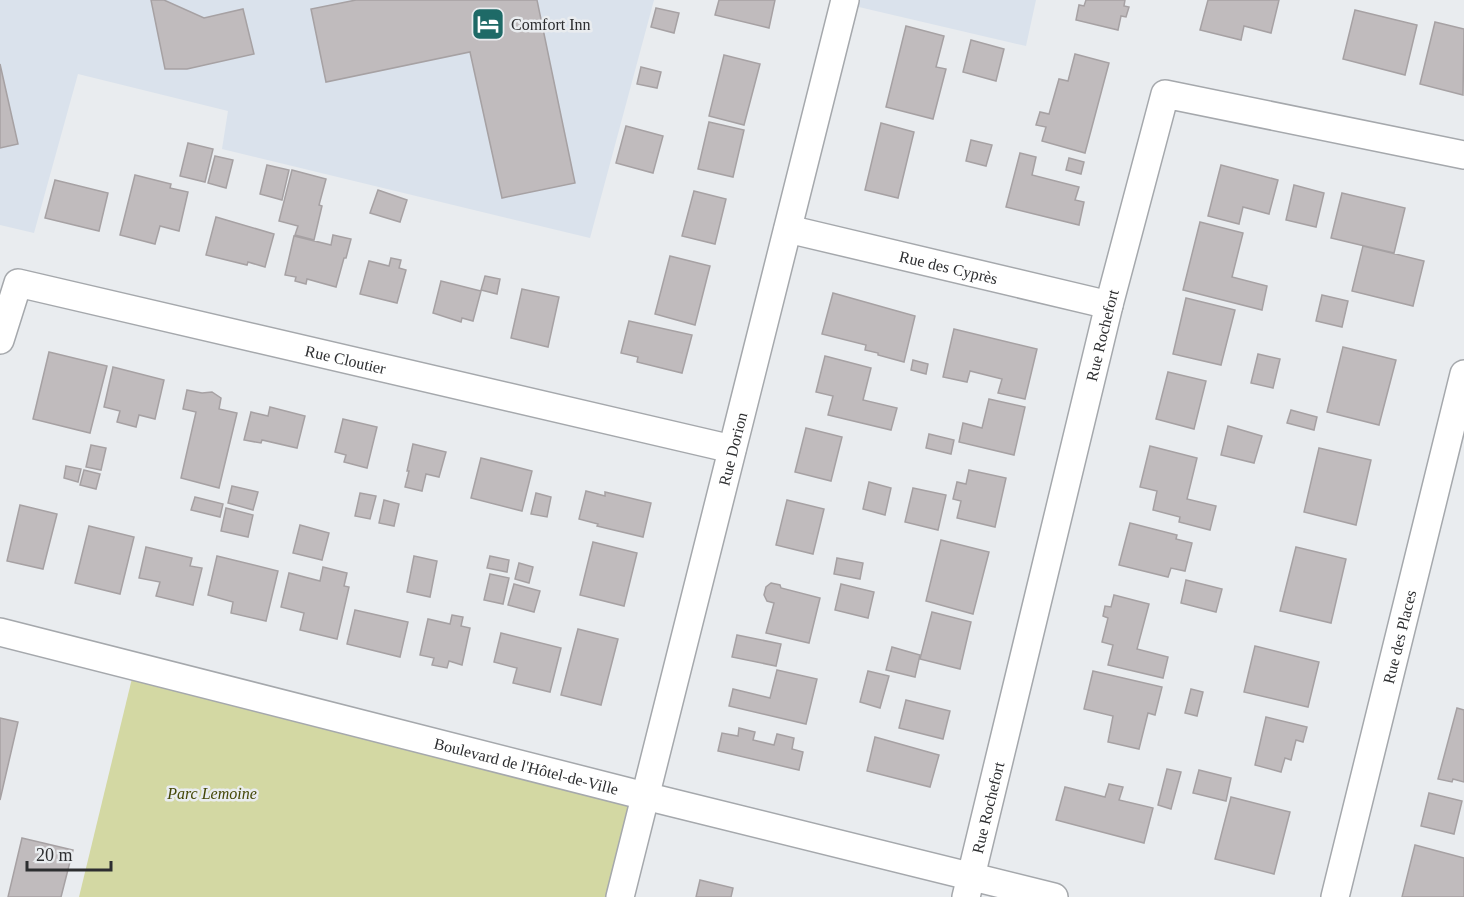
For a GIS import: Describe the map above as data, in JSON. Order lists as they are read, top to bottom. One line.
{"streets":{"street":["Rue des Cyprès","Rue Rochefort","Rue Cloutier","Rue Dorion","Rue des Places","Boulevard de l'Hôtel-de-Ville"]},"crossings":[["Rue des Cyprès","Rue Rochefort"],["Rue des Cyprès","Rue Dorion"],["Rue Rochefort","Boulevard de l'Hôtel-de-Ville"],["Rue Cloutier","Rue Dorion"],["Rue Dorion","Boulevard de l'Hôtel-de-Ville"]],"parks":["Parc Lemoine"],"places":{"hotel":["Comfort Inn"]},"scale_bar":"20 m"}
